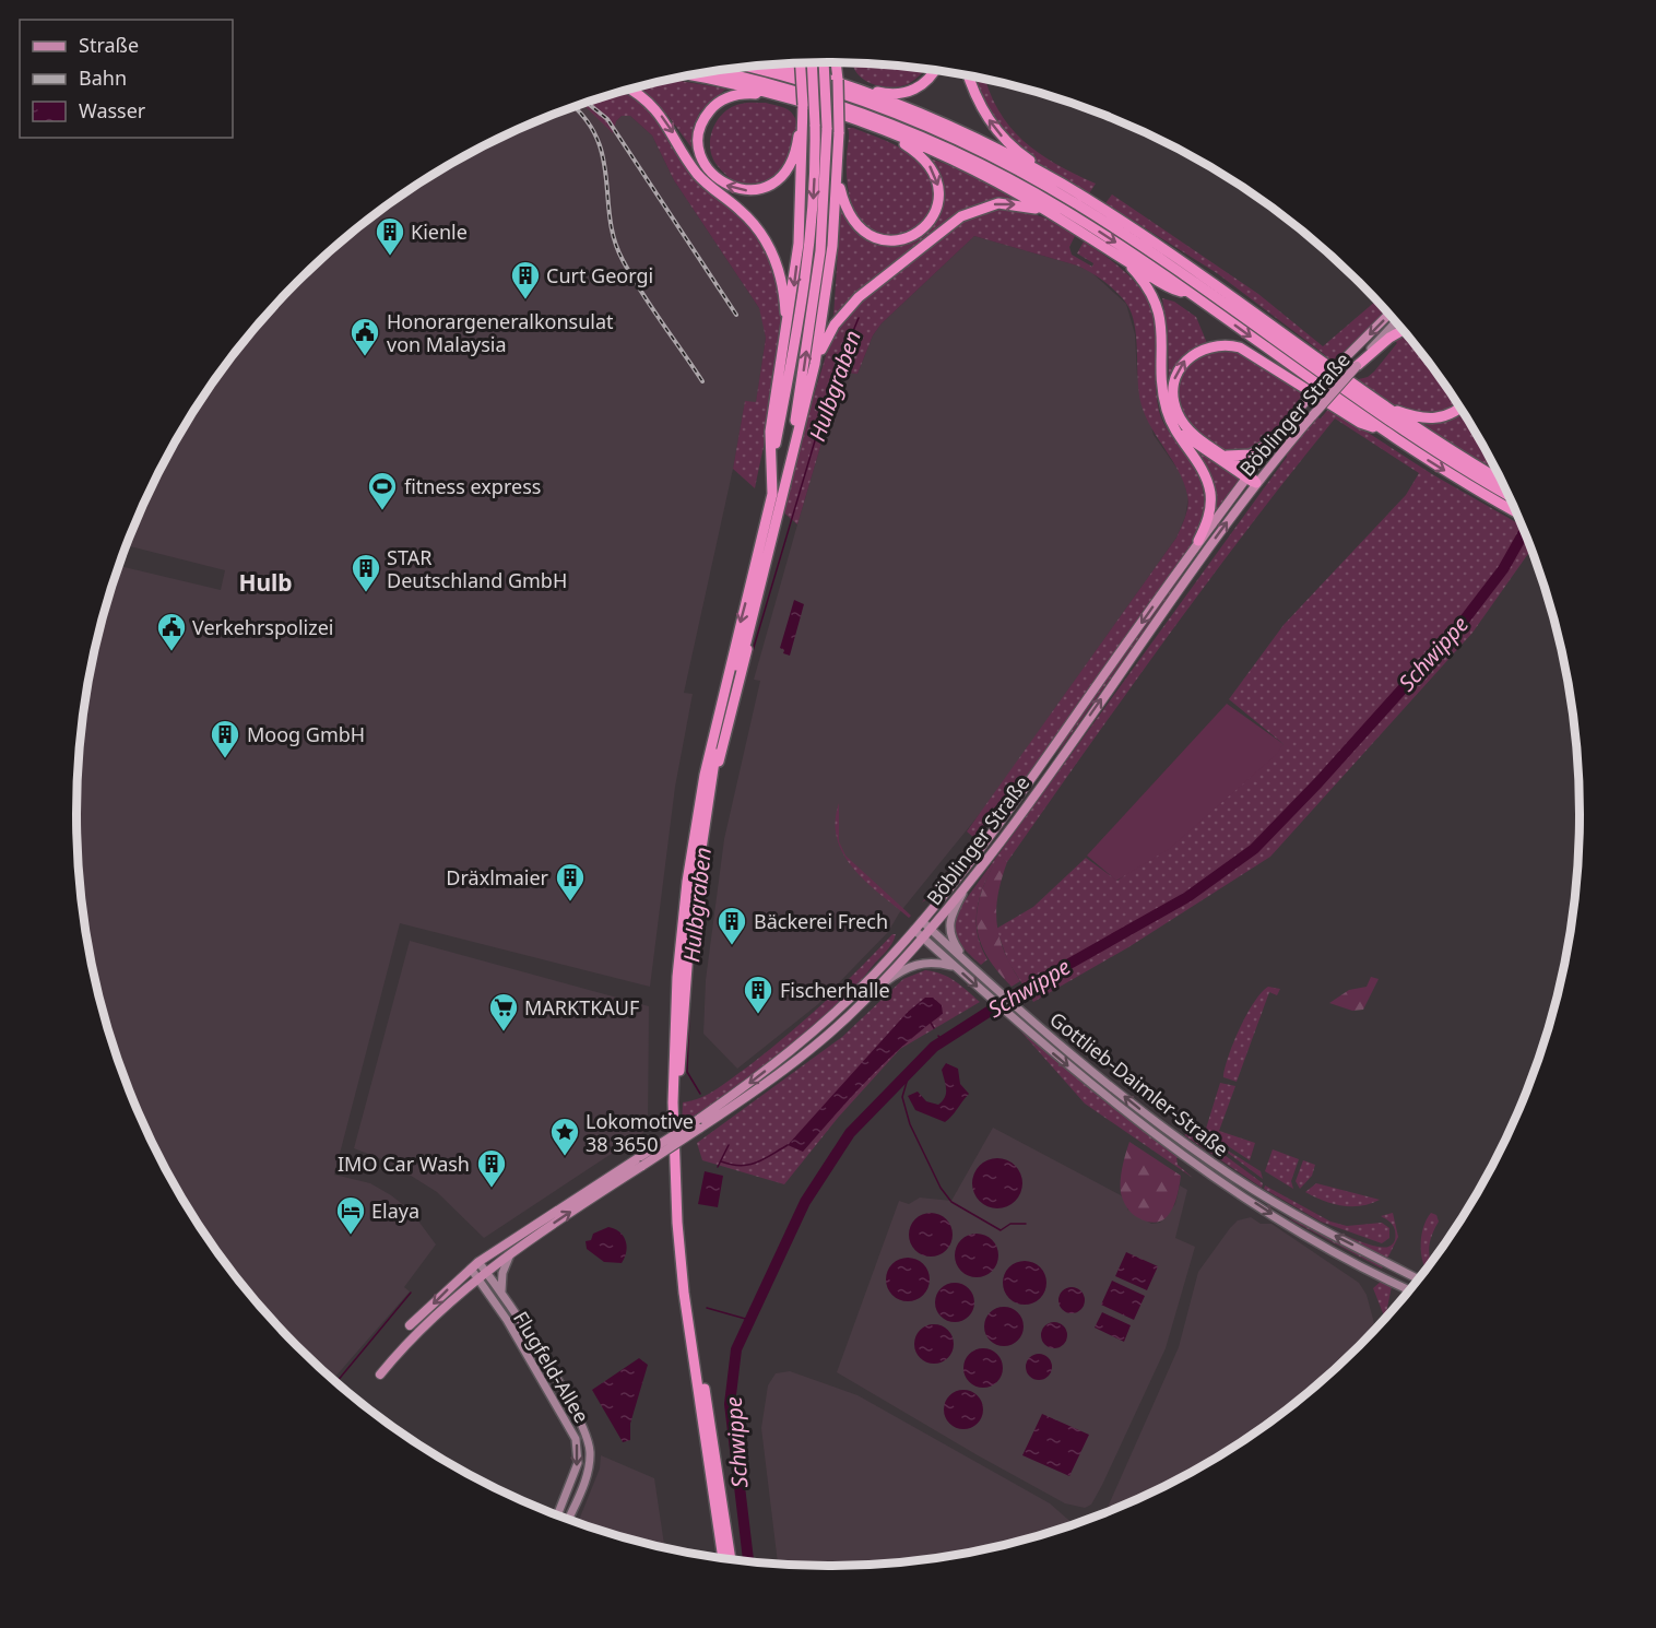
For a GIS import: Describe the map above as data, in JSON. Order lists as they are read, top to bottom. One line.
{"streets":{"main road":["Böblinger Straße","Gottlieb-Daimler-Straße","Flugfeld-Allee"]},"crossings":[["Böblinger Straße","Gottlieb-Daimler-Straße"],["Böblinger Straße","Flugfeld-Allee"]],"districts":["Hulb"],"water":["Hulbgraben","Schwippe"],"places":{"building":["Kienle","Curt Georgi","STAR Deutschland GmbH","Moog GmbH","Dräxlmaier","Bäckerei Frech","Fischerhalle","IMO Car Wash"],"public building":["Honorargeneralkonsulat von Malaysia","Verkehrspolizei"],"sports":["fitness express"],"supermarket":["MARKTKAUF"],"place":["Lokomotive 38 3650"],"hotel":["Elaya"]},"legend":["Straße","Bahn","Wasser"]}
